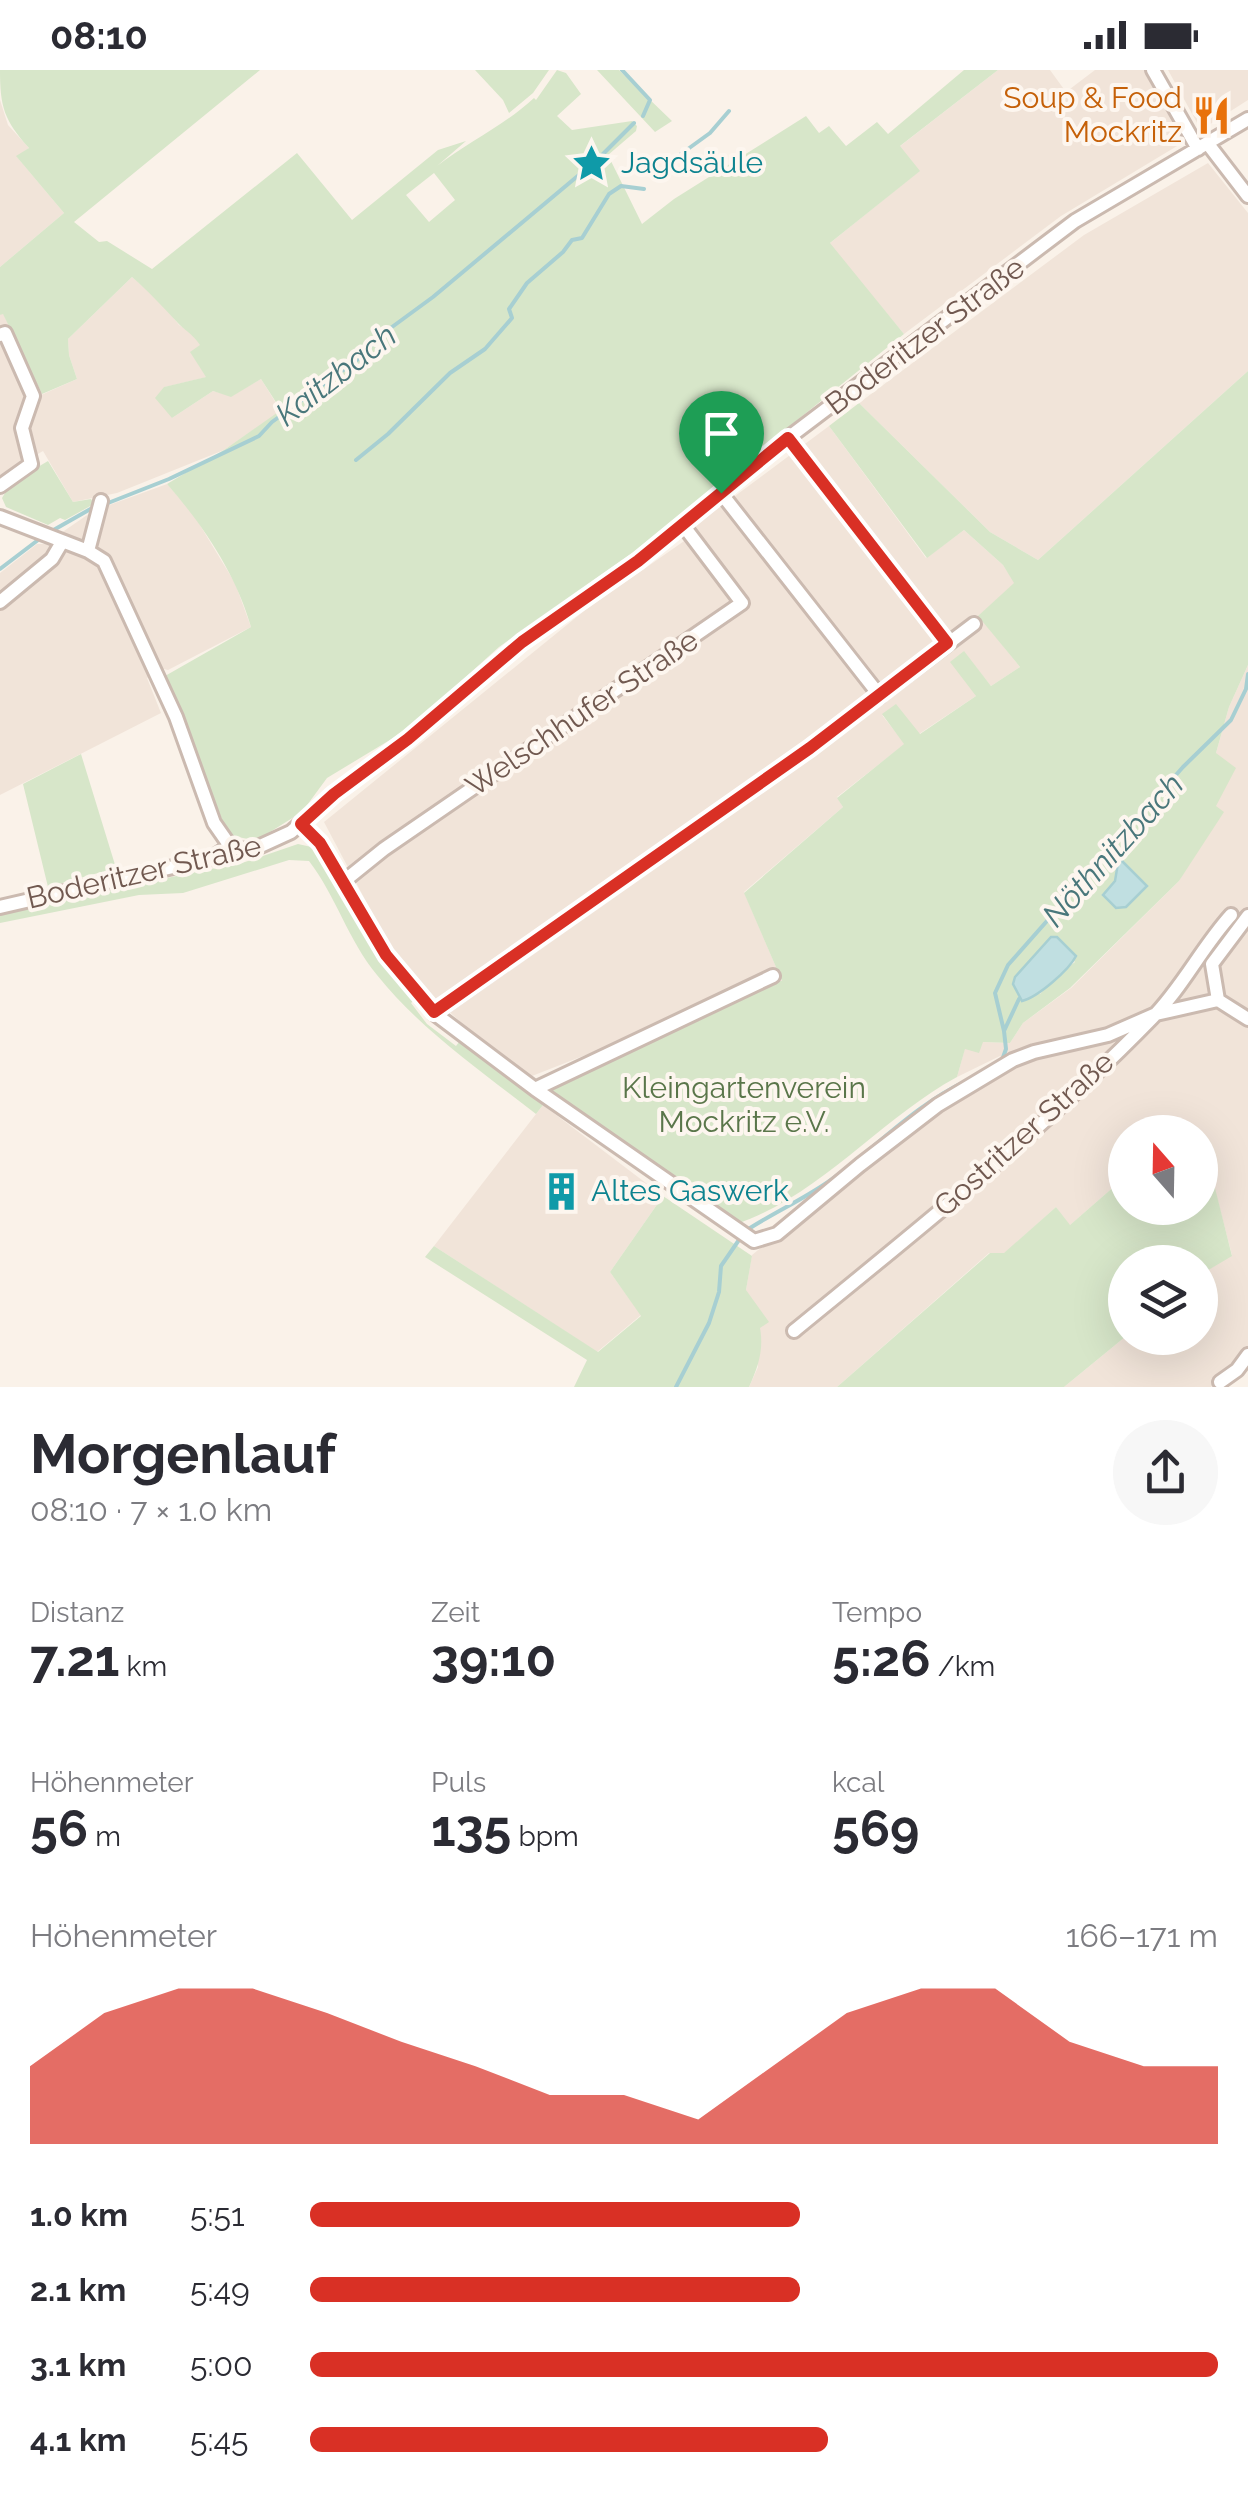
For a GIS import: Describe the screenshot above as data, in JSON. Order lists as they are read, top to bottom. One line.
{"streets":{"street":["Boderitzer Straße","Welschhufer Straße","Gostritzer Straße"]},"crossings":[["Boderitzer Straße","Welschhufer Straße"]],"water":["Kaitzbach","Nöthnitzbach"],"parks":["Kleingartenverein Mockritz e.V."],"places":{"restaurant":["Soup & Food Mockritz"],"place":["Jagdsäule"],"building":["Altes Gaswerk"]},"north":"top","page":{"status":"08:10","heading":["Morgenlauf","08:10 · 7 × 1.0 km"],"stats":[["Distanz","7.21 km"],["Zeit","39:10"],["Tempo","5:26 /km"],["Höhenmeter","56 m"],["Puls","135 bpm"],["kcal","569"]],"chart":["Höhenmeter","166–171 m"],"list":[{"name":"1.0 km","note":"5:51"},{"name":"2.1 km","note":"5:49"},{"name":"3.1 km","note":"5:00"},{"name":"4.1 km","note":"5:45"}]}}
